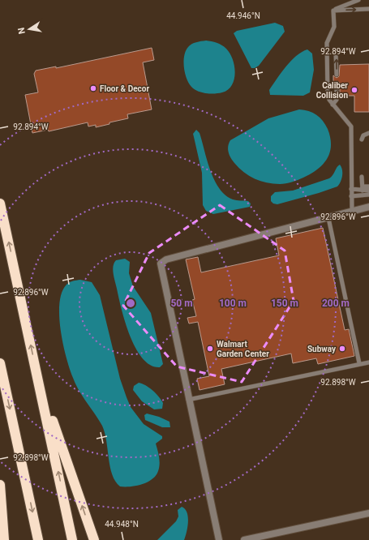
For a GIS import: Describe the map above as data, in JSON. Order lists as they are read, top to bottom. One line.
{"places":["Floor & Decor","Caliber Collision","Walmart Garden Center","Subway"],"north":"left","coordinates":["44.946°N","92.894°W","92.896°W","92.898°W","44.948°N"],"rings":["50 m","100 m","150 m","200 m"]}
